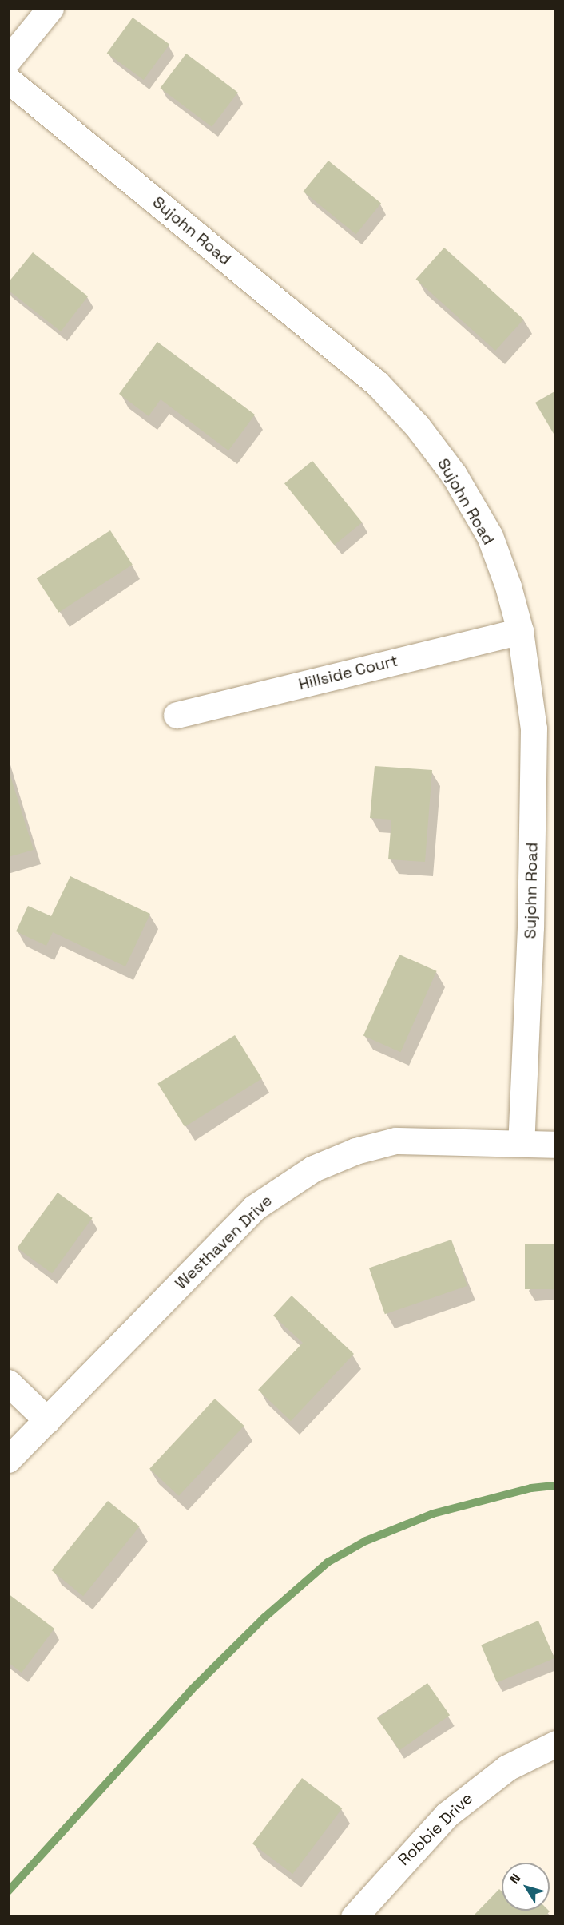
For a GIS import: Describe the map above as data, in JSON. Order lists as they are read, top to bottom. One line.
{"streets":{"street":["Sujohn Road","Hillside Court","Westhaven Drive","Robbie Drive"]},"crossings":[["Sujohn Road","Hillside Court"],["Sujohn Road","Westhaven Drive"]],"north":"top left"}
